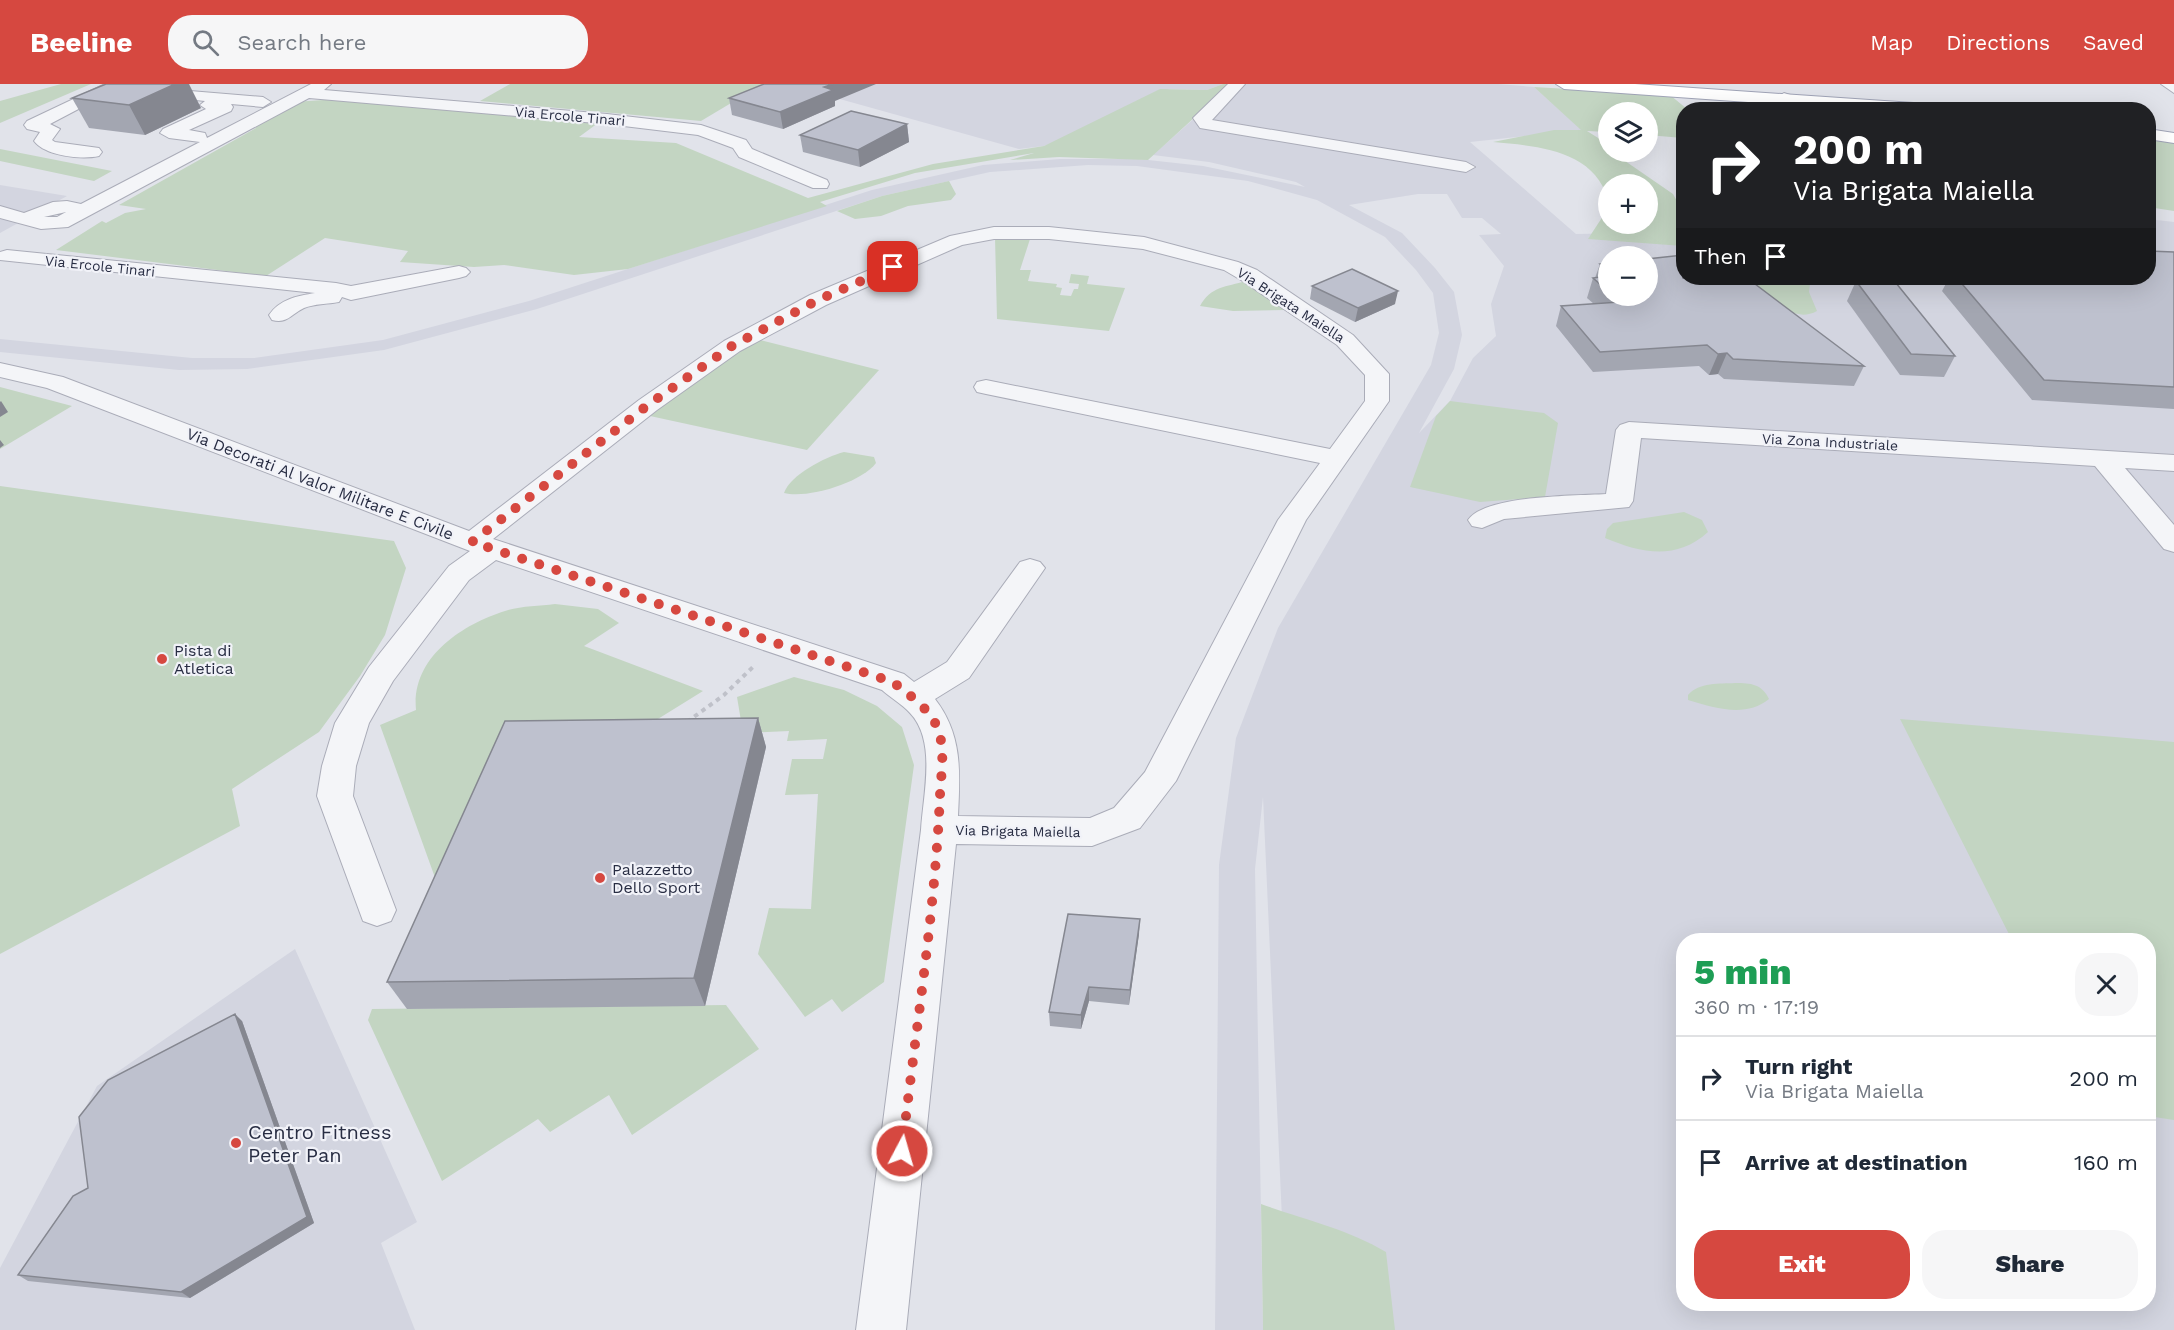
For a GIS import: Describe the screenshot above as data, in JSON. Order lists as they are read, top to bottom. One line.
{"streets":{"street":["Via Ercole Tinari","Via Brigata Maiella","Via Zona Industriale","Via Decorati Al Valor Militare E Civile"]},"crossings":[["Via Brigata Maiella","Via Decorati Al Valor Militare E Civile"]],"places":["Pista di Atletica","Palazzetto Dello Sport","Centro Fitness Peter Pan"],"page":{"header":"Beeline","search":"Search here","nav":["Map","Directions","Saved"],"map_buttons":["+","−"],"turn":["200 m","Via Brigata Maiella"],"then":"Then","heading":["5 min","360 m · 17:19"],"list":[{"name":"Turn right","note":"Via Brigata Maiella","value":"200 m"},{"name":"Arrive at destination","value":"160 m"}],"buttons":["Exit","Share"]}}
